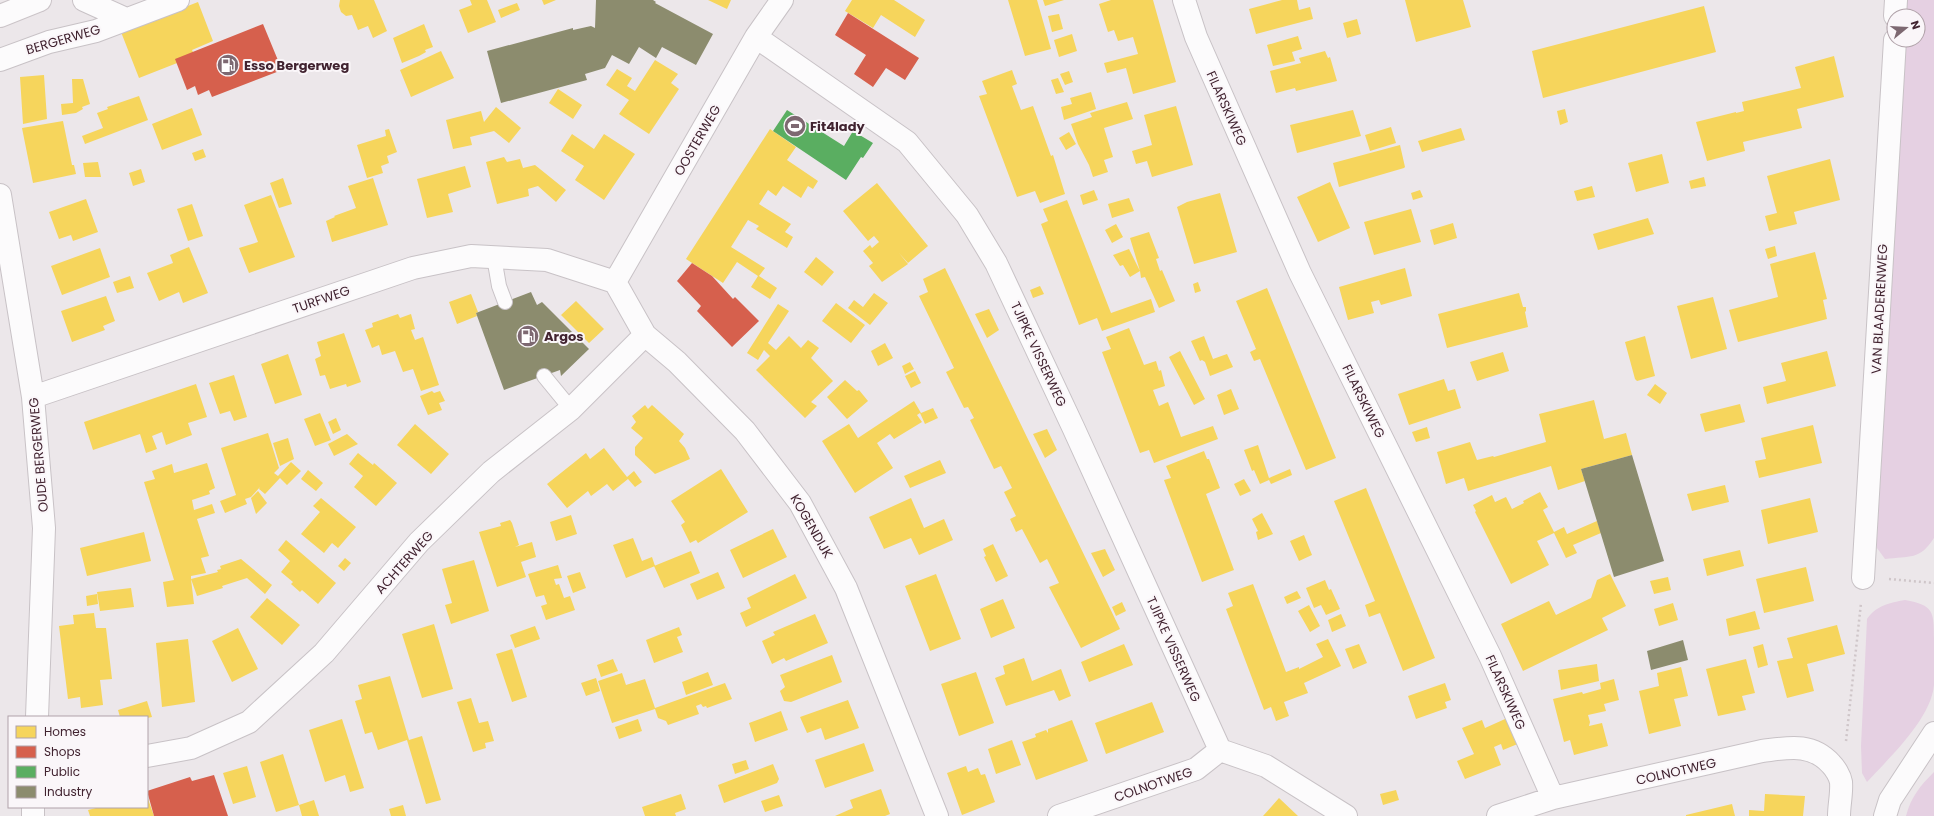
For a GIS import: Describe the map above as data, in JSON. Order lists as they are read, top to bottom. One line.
{"streets":{"street":["BERGERWEG","FILARSKIWEG","OOSTERWEG","TURFWEG","VAN BLAADERENWEG","TJIPKE VISSERWEG","OUDE BERGERWEG","KOGENDIJK","ACHTERWEG","COLNOTWEG"]},"crossings":[["FILARSKIWEG","COLNOTWEG"],["OOSTERWEG","TURFWEG"],["OOSTERWEG","TJIPKE VISSERWEG"],["OOSTERWEG","KOGENDIJK"],["TURFWEG","OUDE BERGERWEG"],["TURFWEG","KOGENDIJK"],["TJIPKE VISSERWEG","COLNOTWEG"],["KOGENDIJK","ACHTERWEG"]],"places":{"fuel station":["Esso Bergerweg","Argos"],"sports":["Fit4lady"]},"legend":["Homes","Shops","Public","Industry"],"north":"right"}
